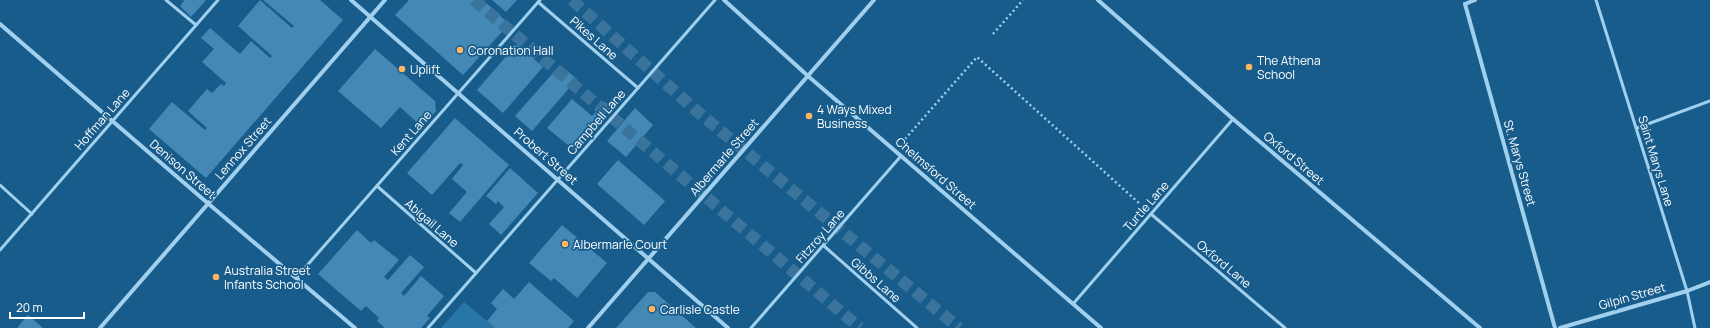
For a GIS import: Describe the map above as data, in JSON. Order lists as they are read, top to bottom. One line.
{"streets":{"street":["Lennox Street","Probert Street","Albermarle Street","Oxford Street","St. Marys Street","Denison Street","Chelmsford Street","Gilpin Street"],"lane":["Pikes Lane","Hoffman Lane","Campbell Lane","Kent Lane","Saint Marys Lane","Turtle Lane","Abigail Lane","Fitzroy Lane","Oxford Lane","Gibbs Lane"]},"crossings":[["Pikes Lane","Campbell Lane"],["Pikes Lane","Kent Lane"],["Hoffman Lane","Denison Street"],["Campbell Lane","Probert Street"],["Campbell Lane","Abigail Lane"],["Kent Lane","Probert Street"],["Kent Lane","Denison Street"],["Kent Lane","Abigail Lane"],["Lennox Street","Probert Street"],["Lennox Street","Denison Street"],["Probert Street","Albermarle Street"],["Albermarle Street","Chelmsford Street"],["Oxford Street","Turtle Lane"],["Saint Marys Lane","Gilpin Street"],["Chelmsford Street","Turtle Lane"],["Chelmsford Street","Fitzroy Lane"],["Turtle Lane","Oxford Lane"],["Fitzroy Lane","Gibbs Lane"]],"places":["Coronation Hall","The Athena School","Uplift","4 Ways Mixed Business","Albermarle Court","Australia Street Infants School","Carlisle Castle"],"scale_bar":"20 m"}
